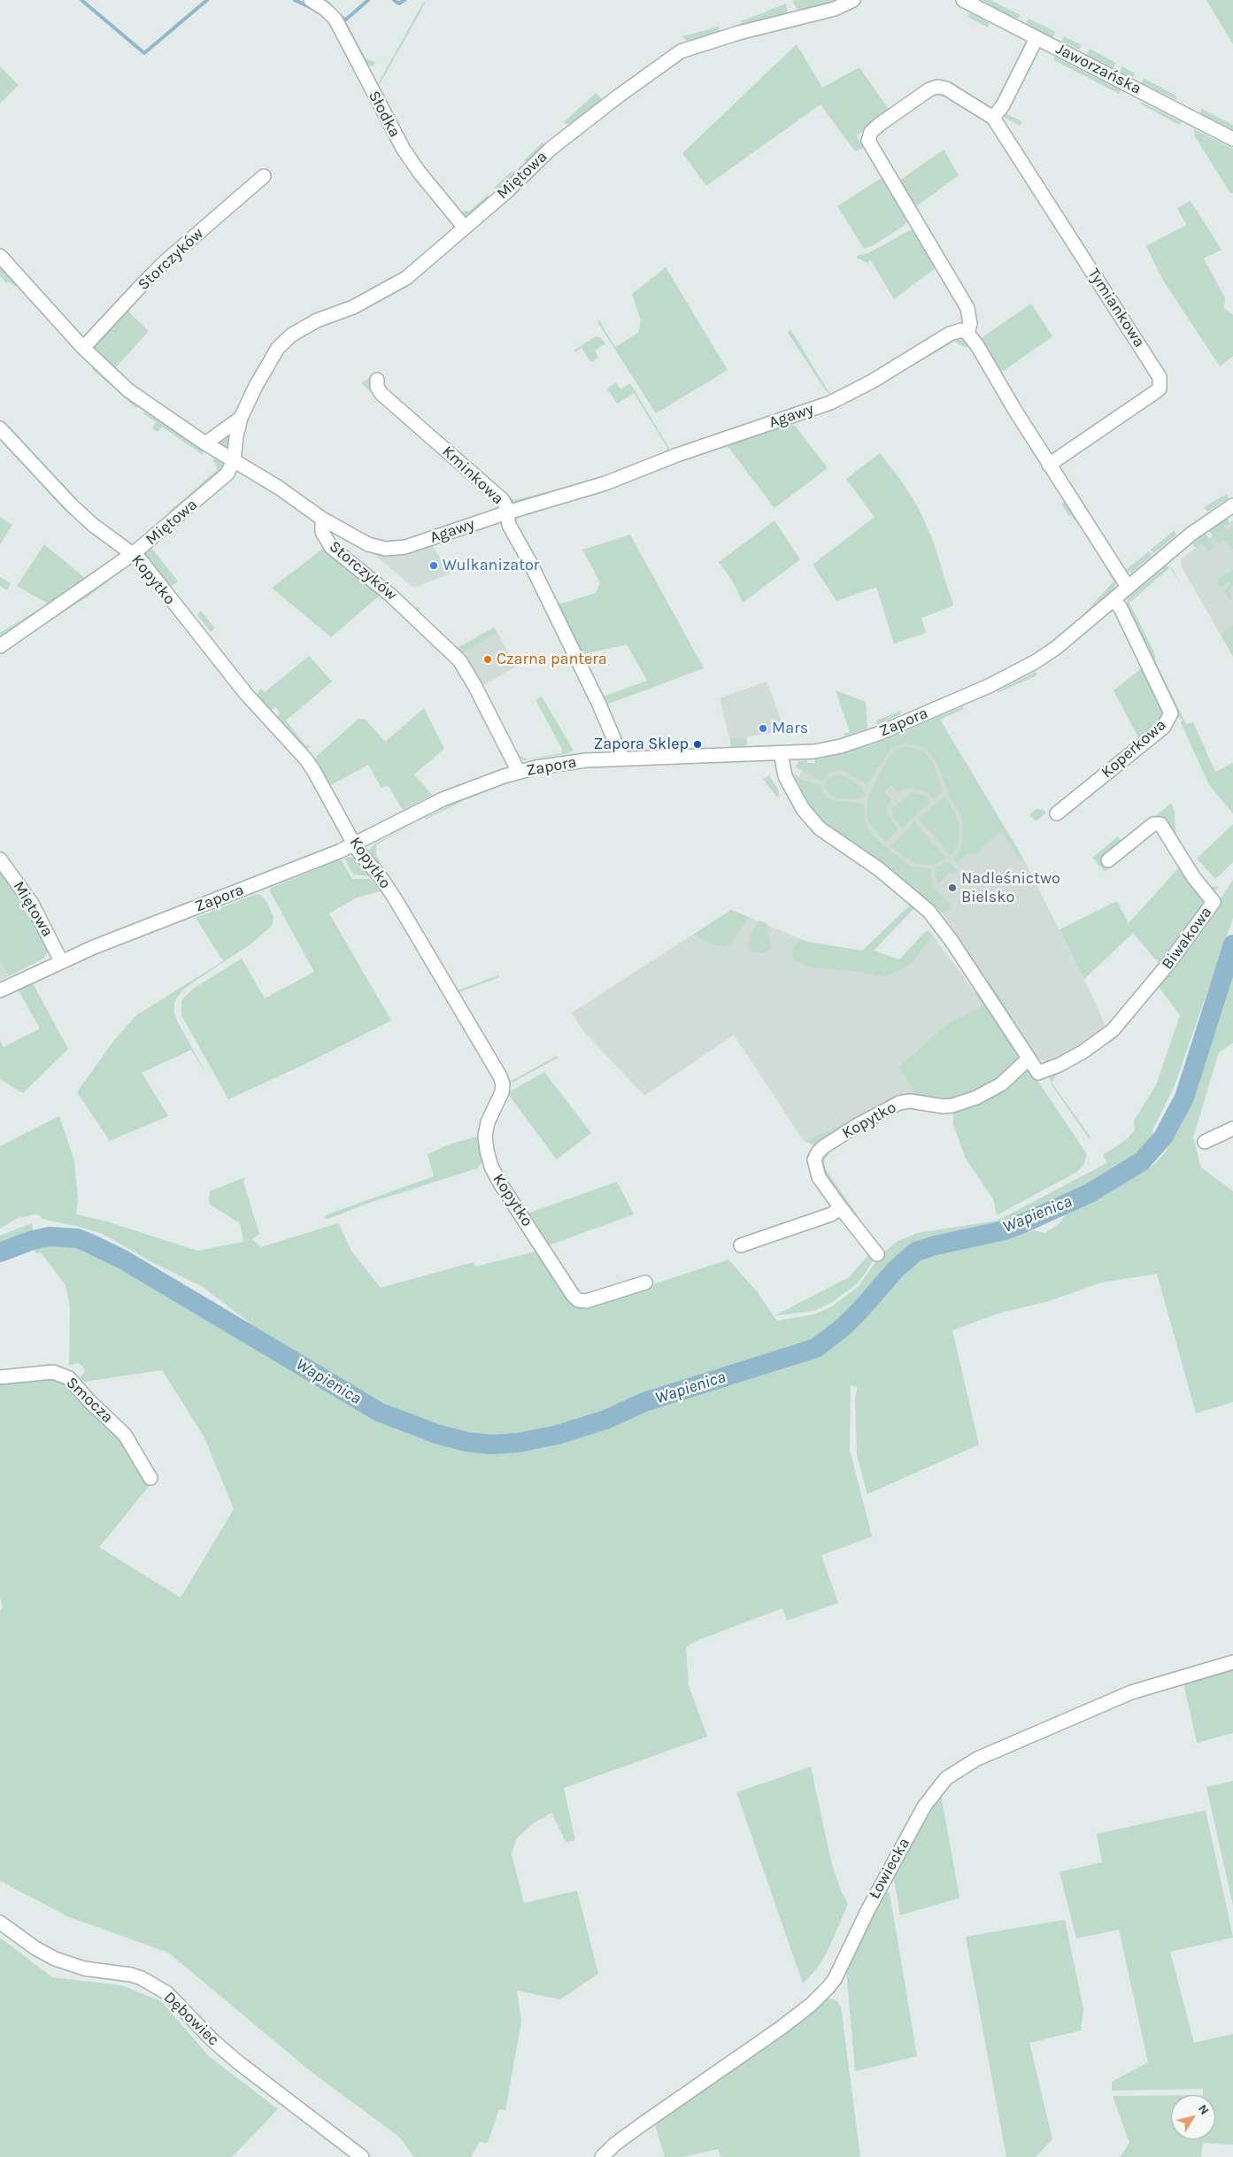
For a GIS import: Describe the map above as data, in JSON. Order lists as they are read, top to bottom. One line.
{"streets":{"street":["Jaworzańska","Słodka","Miętowa","Storczyków","Tymiankowa","Agawy","Kminkowa","Kopytko","Zapora","Koperkowa","Biwakowa","Smocza","Łowiecka","Dębowiec"]},"crossings":[["Słodka","Miętowa"],["Miętowa","Kopytko"],["Miętowa","Zapora"],["Storczyków","Agawy"],["Storczyków","Zapora"],["Tymiankowa","Agawy"],["Agawy","Kminkowa"],["Kminkowa","Zapora"],["Kopytko","Zapora"],["Kopytko","Biwakowa"],["Zapora","Koperkowa"]],"water":["Wapienica"],"places":["Wulkanizator","Czarna pantera","Mars","Zapora Sklep","Nadleśnictwo Bielsko"],"north":"top right"}
